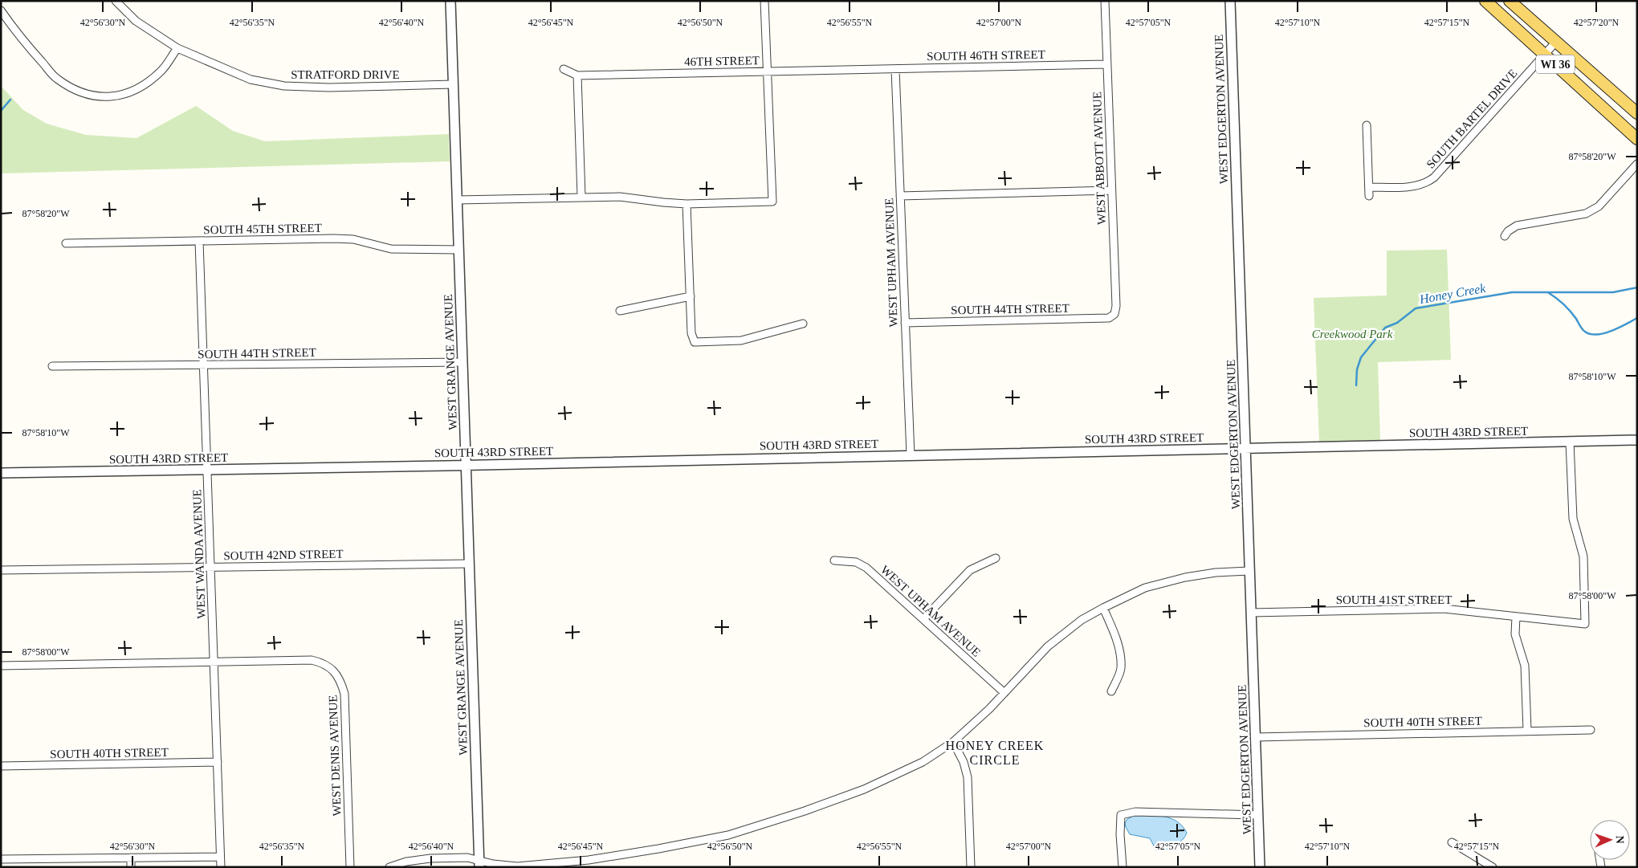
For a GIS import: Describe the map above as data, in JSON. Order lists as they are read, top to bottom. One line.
{"streets":{"main road":["WI 36"],"street":["SOUTH 46TH STREET","46TH STREET","STRATFORD DRIVE","WEST EDGERTON AVENUE","SOUTH BARTEL DRIVE","WEST ABBOTT AVENUE","SOUTH 45TH STREET","WEST UPHAM AVENUE","SOUTH 44TH STREET","WEST GRANGE AVENUE","SOUTH 43RD STREET","WEST WANDA AVENUE","SOUTH 42ND STREET","SOUTH 41ST STREET","SOUTH 40TH STREET","WEST DENIS AVENUE"]},"crossings":[["SOUTH 46TH STREET","46TH STREET"],["SOUTH 46TH STREET","WEST ABBOTT AVENUE"],["SOUTH 46TH STREET","WEST UPHAM AVENUE"],["WI 36","SOUTH BARTEL DRIVE"],["STRATFORD DRIVE","WEST GRANGE AVENUE"],["WEST EDGERTON AVENUE","SOUTH 43RD STREET"],["WEST EDGERTON AVENUE","SOUTH 41ST STREET"],["WEST EDGERTON AVENUE","SOUTH 40TH STREET"],["WEST ABBOTT AVENUE","SOUTH 44TH STREET"],["SOUTH 45TH STREET","WEST GRANGE AVENUE"],["SOUTH 45TH STREET","WEST WANDA AVENUE"],["WEST UPHAM AVENUE","SOUTH 44TH STREET"],["WEST UPHAM AVENUE","SOUTH 43RD STREET"],["SOUTH 44TH STREET","WEST GRANGE AVENUE"],["SOUTH 44TH STREET","WEST WANDA AVENUE"],["WEST GRANGE AVENUE","SOUTH 43RD STREET"],["WEST GRANGE AVENUE","SOUTH 42ND STREET"],["SOUTH 43RD STREET","WEST WANDA AVENUE"],["SOUTH 43RD STREET","SOUTH 41ST STREET"],["WEST WANDA AVENUE","SOUTH 42ND STREET"],["WEST WANDA AVENUE","SOUTH 40TH STREET"],["WEST WANDA AVENUE","WEST DENIS AVENUE"]],"districts":["HONEY CREEK CIRCLE"],"water":["Honey Creek"],"parks":["Creekwood Park"],"north":"right","coordinates":["42°56'30\"N","42°56'35\"N","42°56'40\"N","42°56'45\"N","42°56'50\"N","42°56'55\"N","42°57'00\"N","42°57'05\"N","42°57'10\"N","42°57'15\"N","42°57'20\"N","87°58'20\"W","87°58'10\"W","87°58'00\"W"]}
